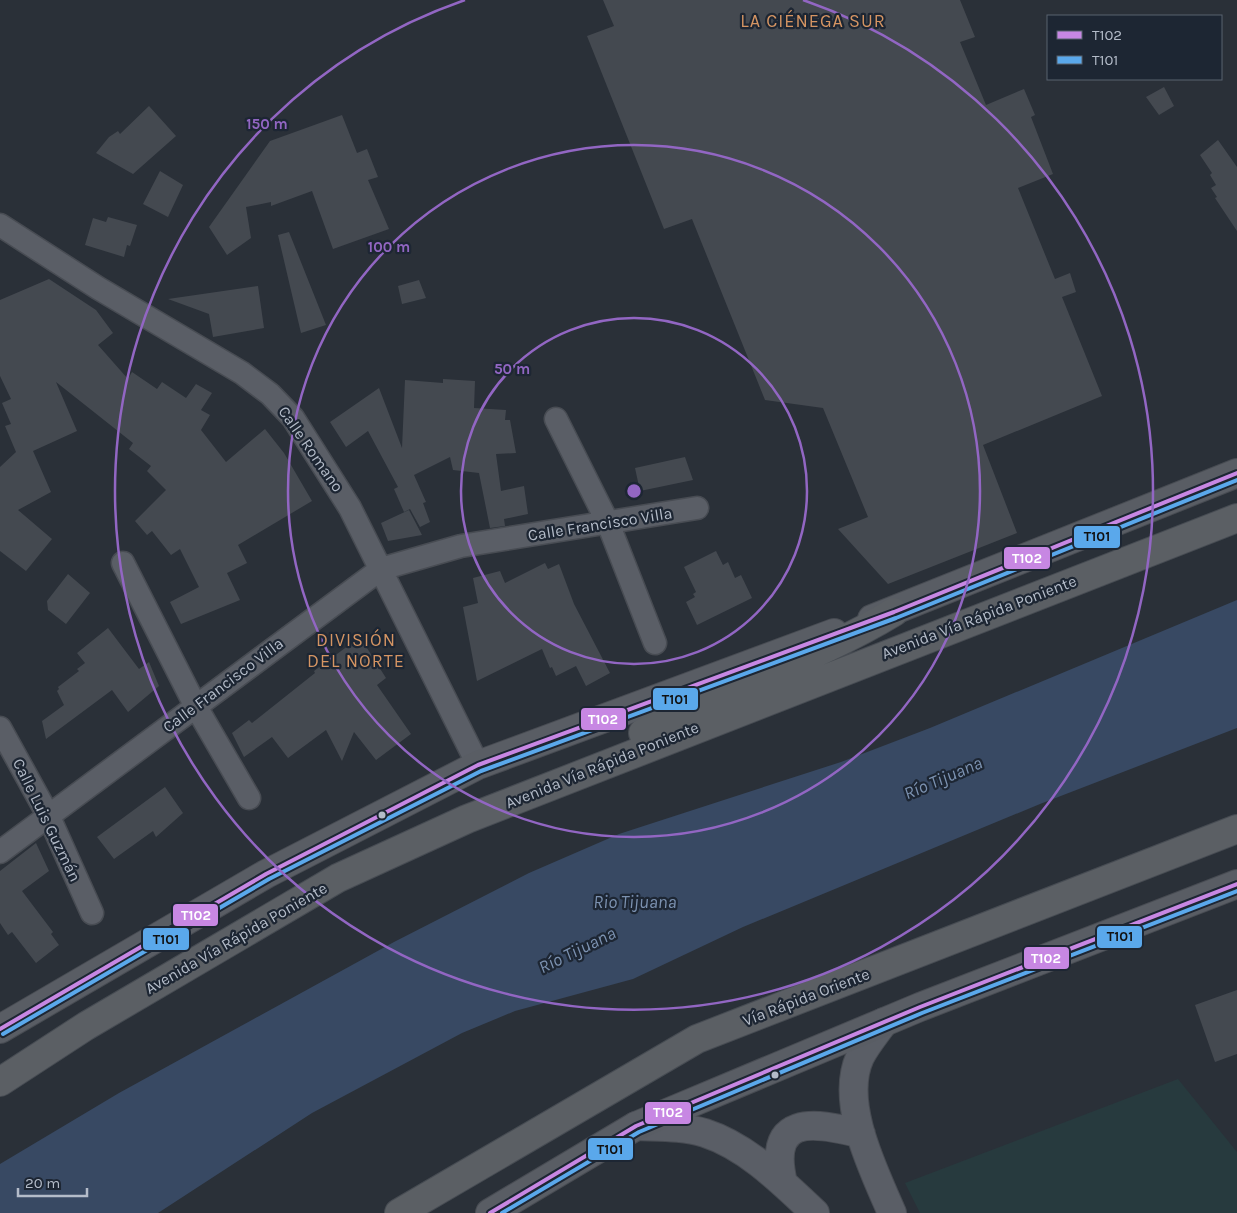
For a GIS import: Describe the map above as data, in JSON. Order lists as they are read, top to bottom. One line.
{"streets":{"highway":["Avenida Vía Rápida Poniente","Vía Rápida Oriente"],"street":["Calle Romano","Calle Francisco Villa","Calle Luis Guzmán"]},"crossings":[["Calle Romano","Calle Francisco Villa"],["Calle Francisco Villa","Calle Luis Guzmán"]],"districts":["LA CIÉNEGA SUR","DIVISIÓN DEL NORTE"],"water":["Río Tijuana","Rio Tijuana"],"lines":["transit line T102","transit line T101"],"legend":["T102","T101"],"scale_bar":"20 m","rings":["150 m","100 m","50 m"]}
